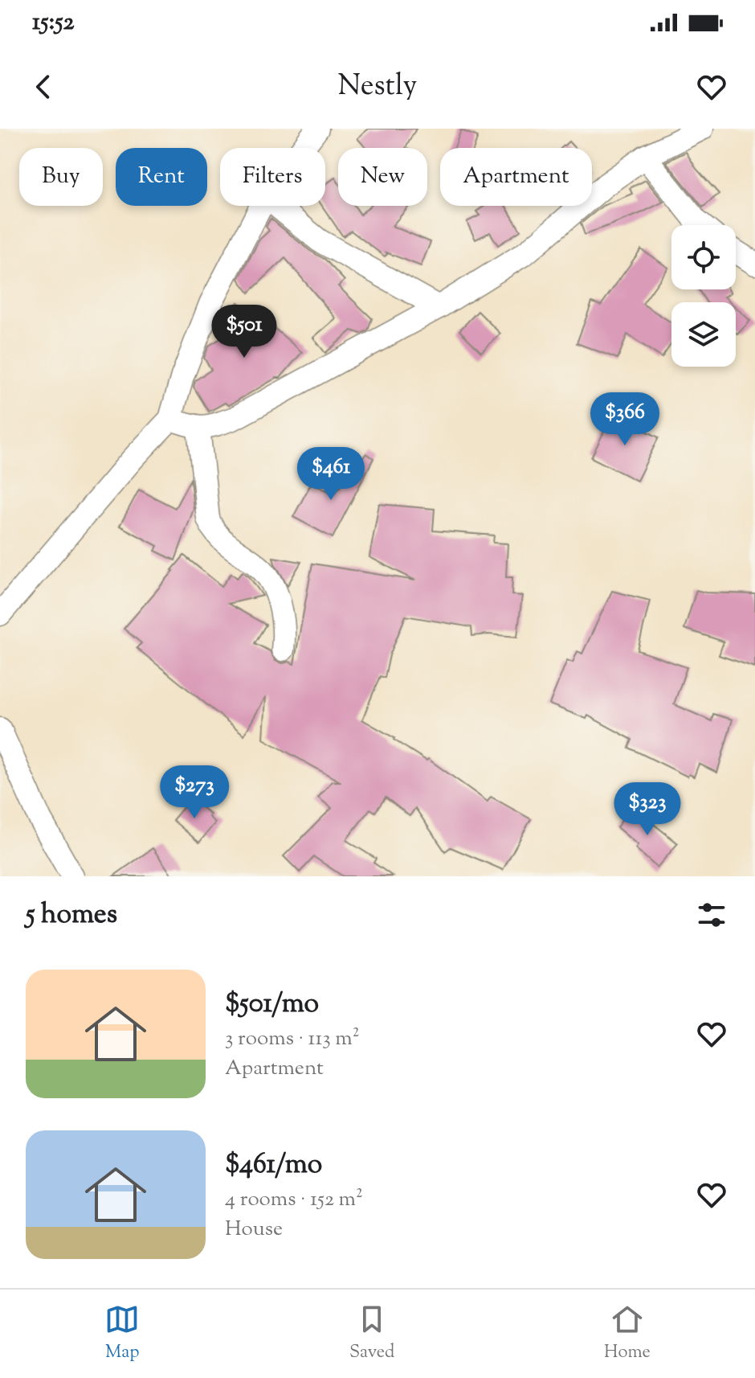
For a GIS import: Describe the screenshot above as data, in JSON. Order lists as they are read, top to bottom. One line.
{"page":{"status":"15:52","header":"Nestly","chip":["Buy","Rent","Filters","New","Apartment"],"price":["$501","$366","$461","$273","$323"],"heading":"5 homes","list":[{"name":"$501/mo","note":"3 rooms · 113 m² · Apartment"},{"name":"$461/mo","note":"4 rooms · 152 m² · House"}],"tabs":["Map","Saved","Home"]}}
